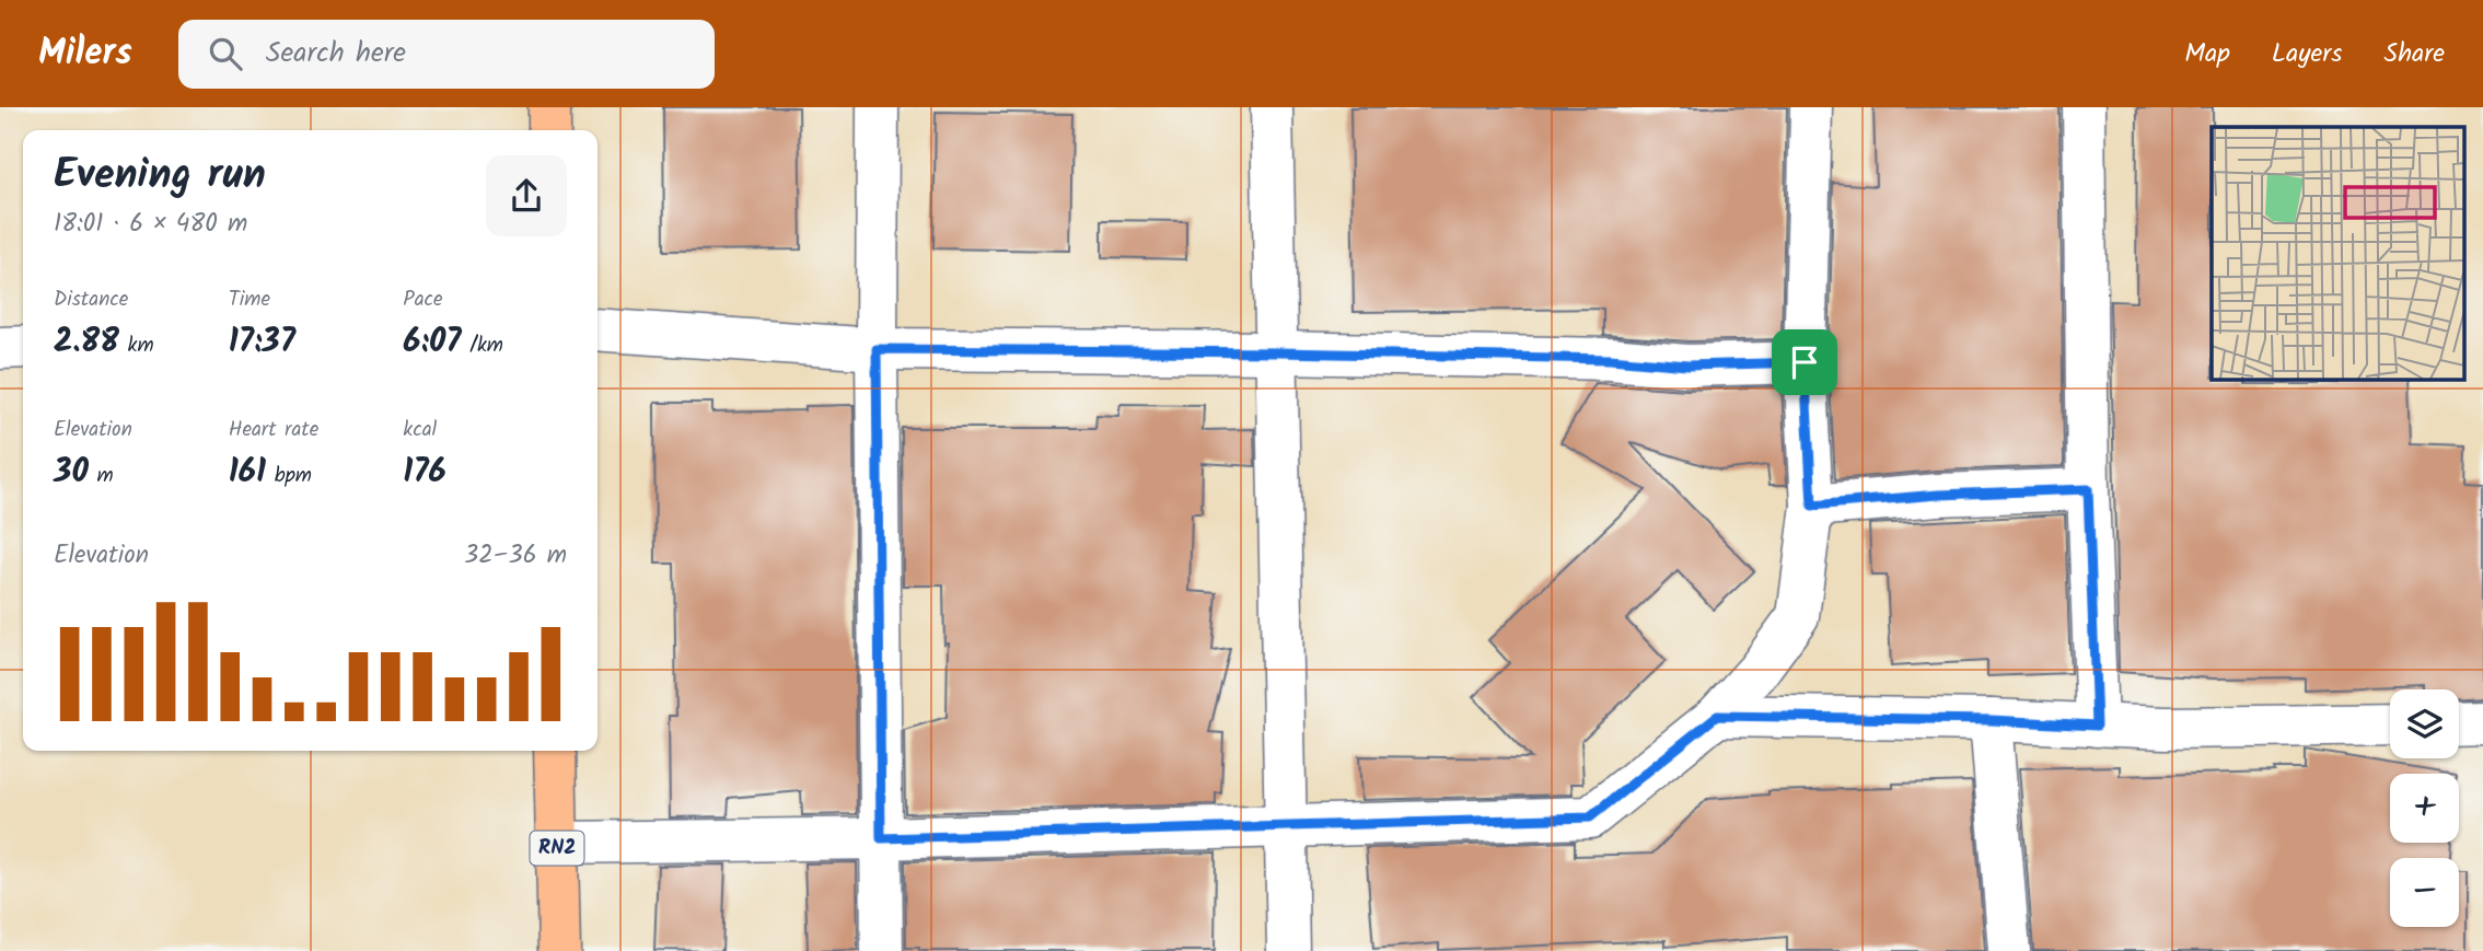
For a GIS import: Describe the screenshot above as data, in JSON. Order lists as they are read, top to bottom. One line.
{"streets":{"highway":["RN2"]},"page":{"header":"Milers","search":"Search here","nav":["Map","Layers","Share"],"heading":["Evening run","18:01 · 6 × 480 m"],"stats":[["Distance","2.88 km"],["Time","17:37"],["Pace","6:07 /km"],["Elevation","30 m"],["Heart rate","161 bpm"],["kcal","176"]],"chart":["Elevation","32–36 m"],"map_buttons":["+","−"]}}
